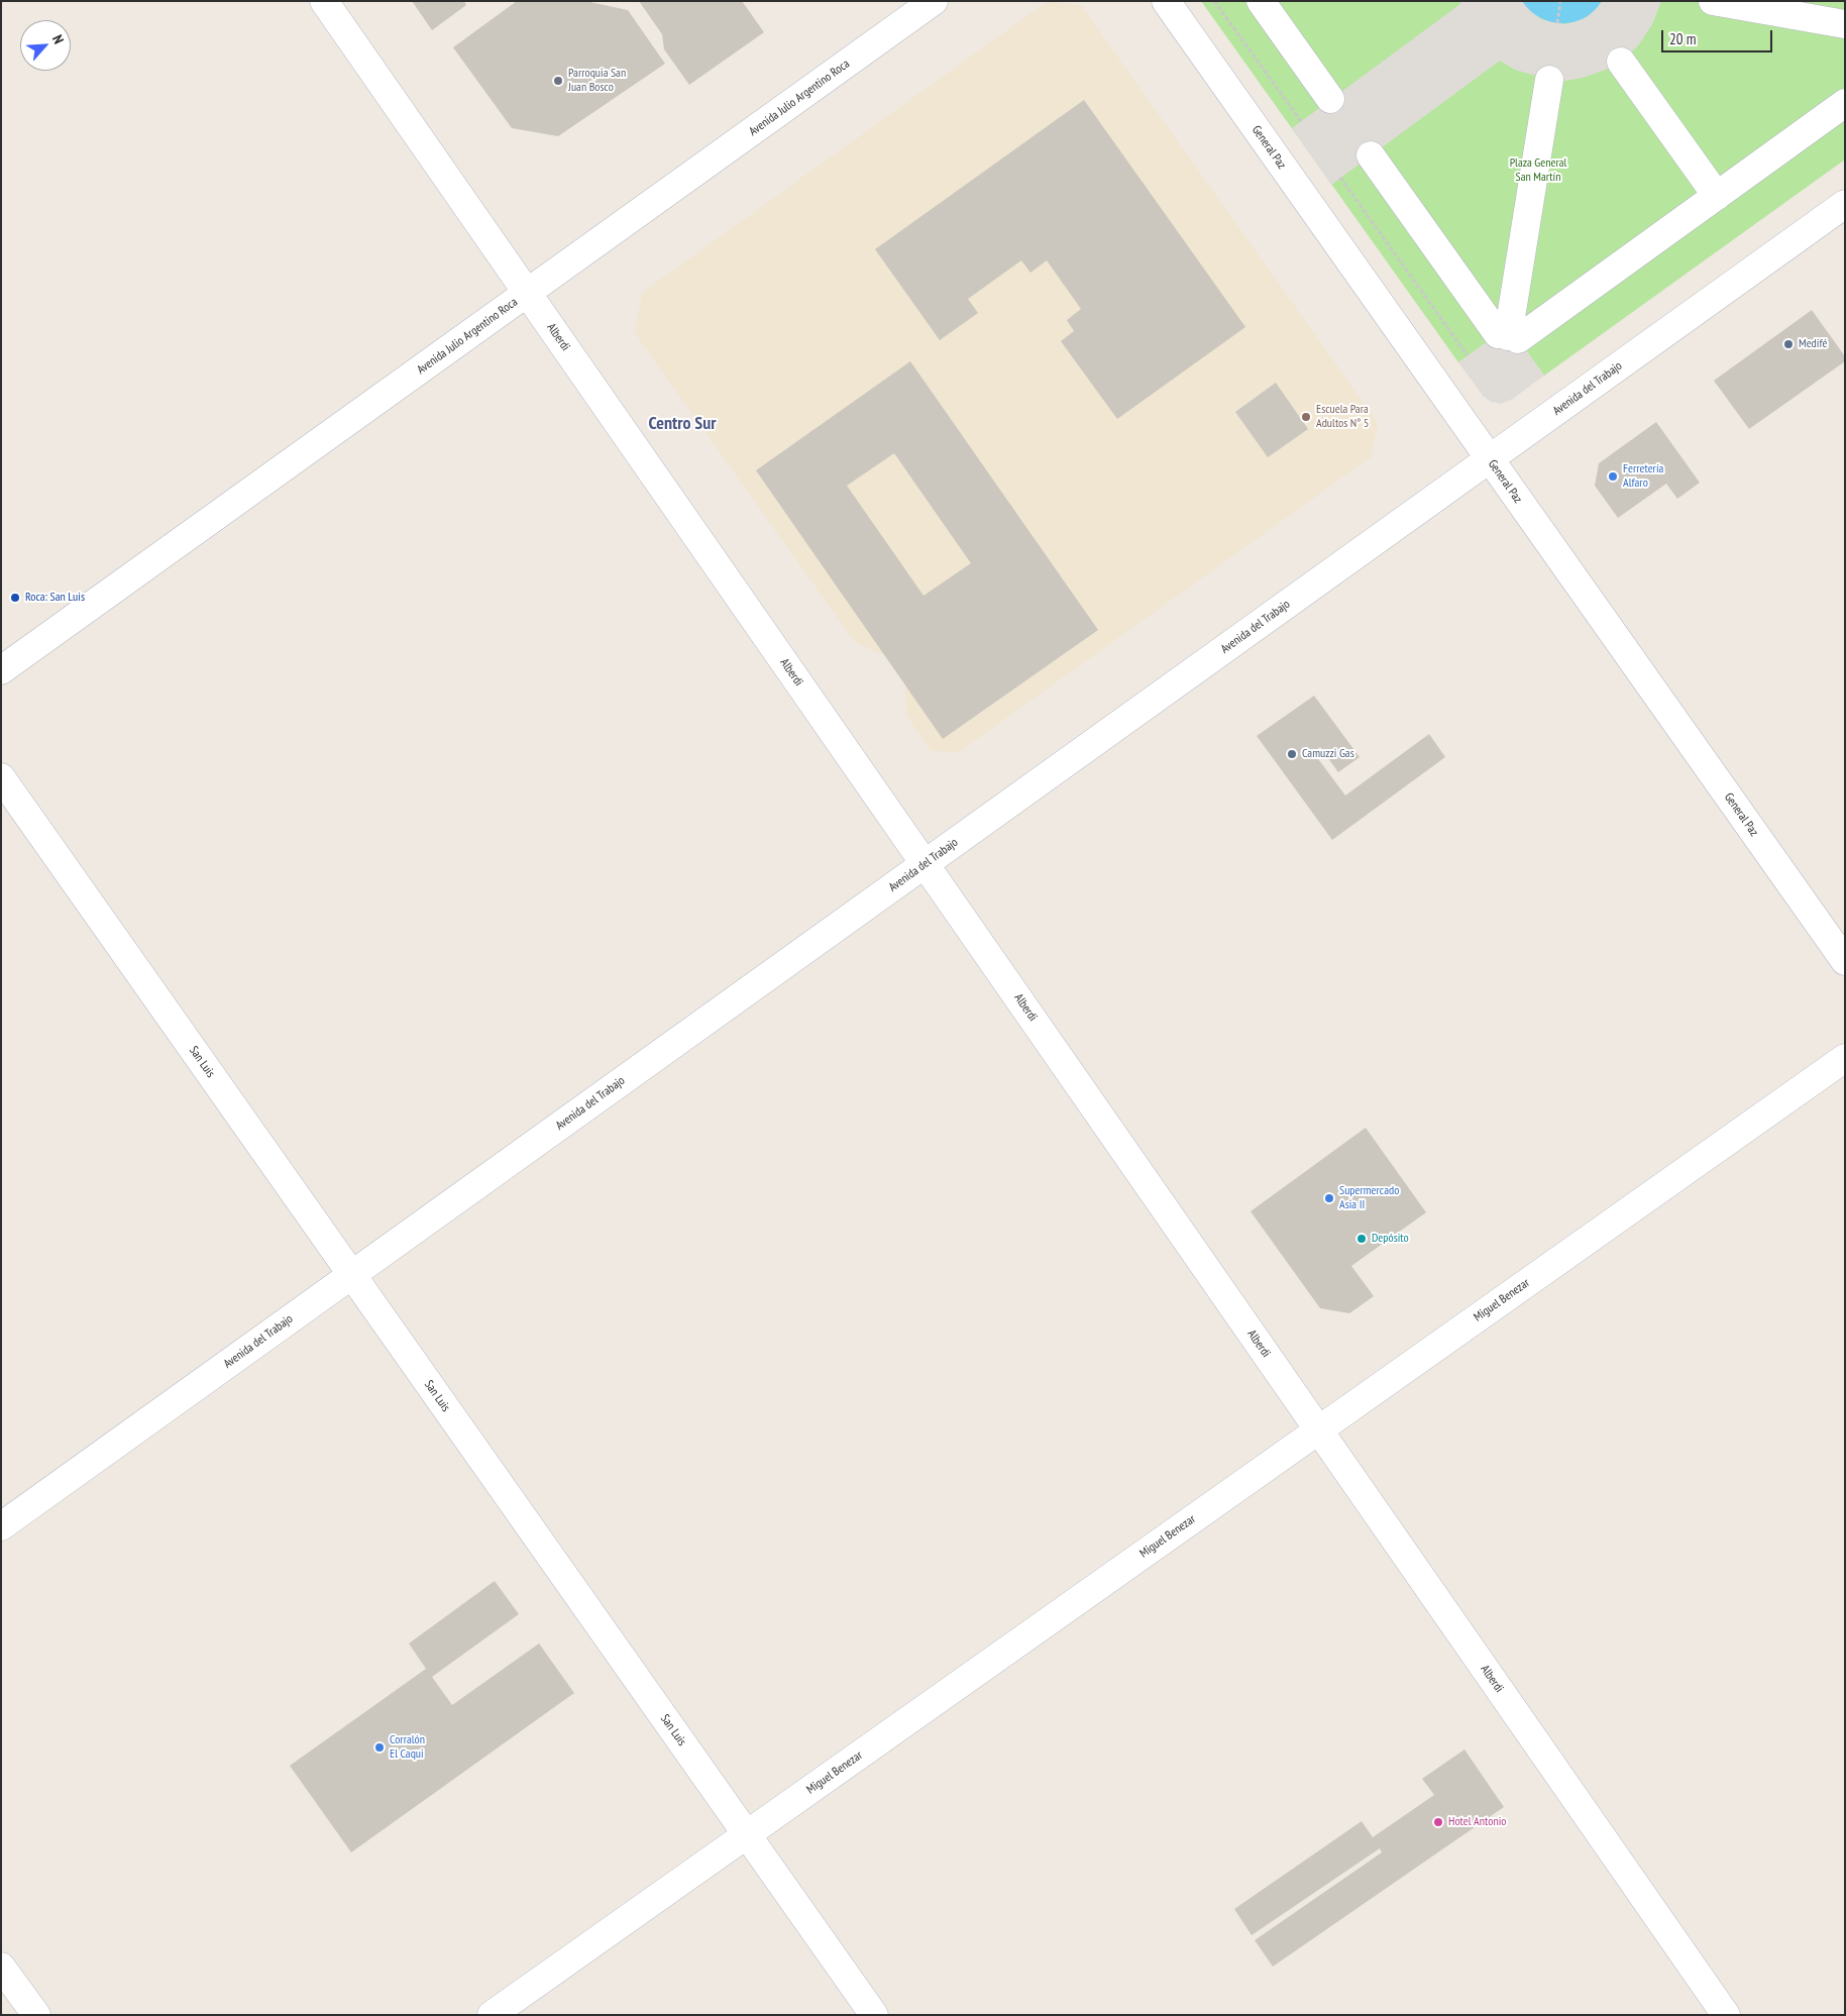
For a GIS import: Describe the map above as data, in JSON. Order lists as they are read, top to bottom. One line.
{"streets":{"street":["Avenida Julio Argentino Roca","General Paz","Alberdi","Avenida del Trabajo","San Luis","Miguel Benezar"]},"crossings":[["Avenida Julio Argentino Roca","Alberdi"],["General Paz","Avenida del Trabajo"],["Alberdi","Avenida del Trabajo"],["Alberdi","Miguel Benezar"],["Avenida del Trabajo","San Luis"],["San Luis","Miguel Benezar"]],"districts":["Centro Sur"],"parks":["Plaza General San Martín"],"places":["Parroquia San Juan Bosco","Medifé","Escuela Para Adultos N° 5","Ferretería Alfaro","Roca: San Luis","Camuzzi Gas","Supermercado Asia II","Depósito","Corralón El Caqui","Hotel Antonio"],"scale_bar":"20 m","north":"top right"}
